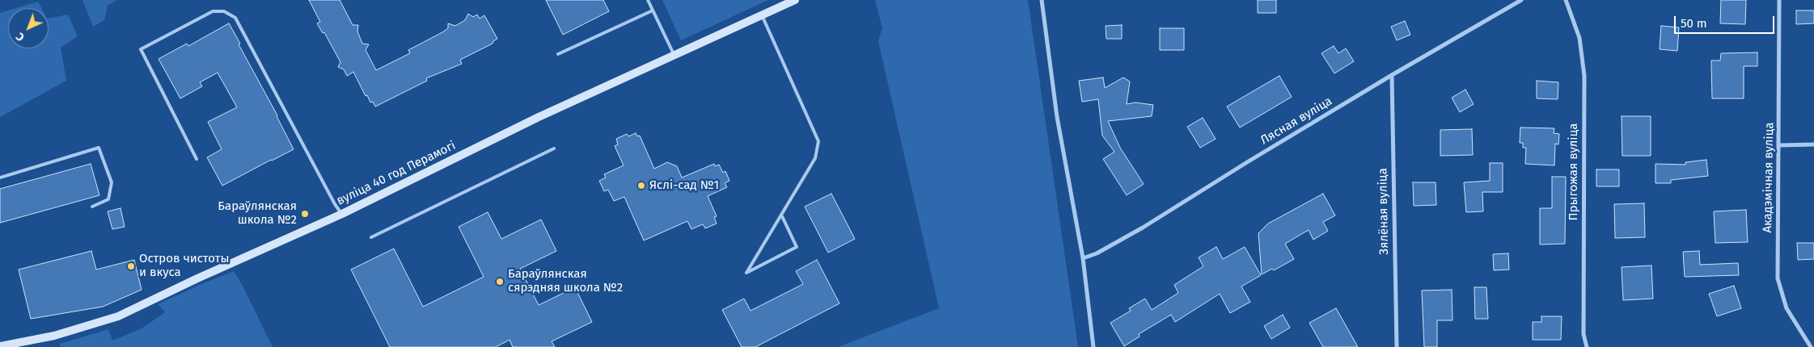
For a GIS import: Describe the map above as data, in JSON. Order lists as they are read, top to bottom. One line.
{"streets":{"street":["Лясная вуліца","Прыгожая вуліца","вуліца 40 год Перамогі","Акадэмічная вуліца","Зялёная вуліца"]},"crossings":[["Лясная вуліца","Зялёная вуліца"]],"places":["Яслі-сад №1","Бараўлянская школа №2","Остров чистоты и вкуса","Бараўлянская сярэдняя школа №2"],"scale_bar":"50 m","north":"bottom left"}
